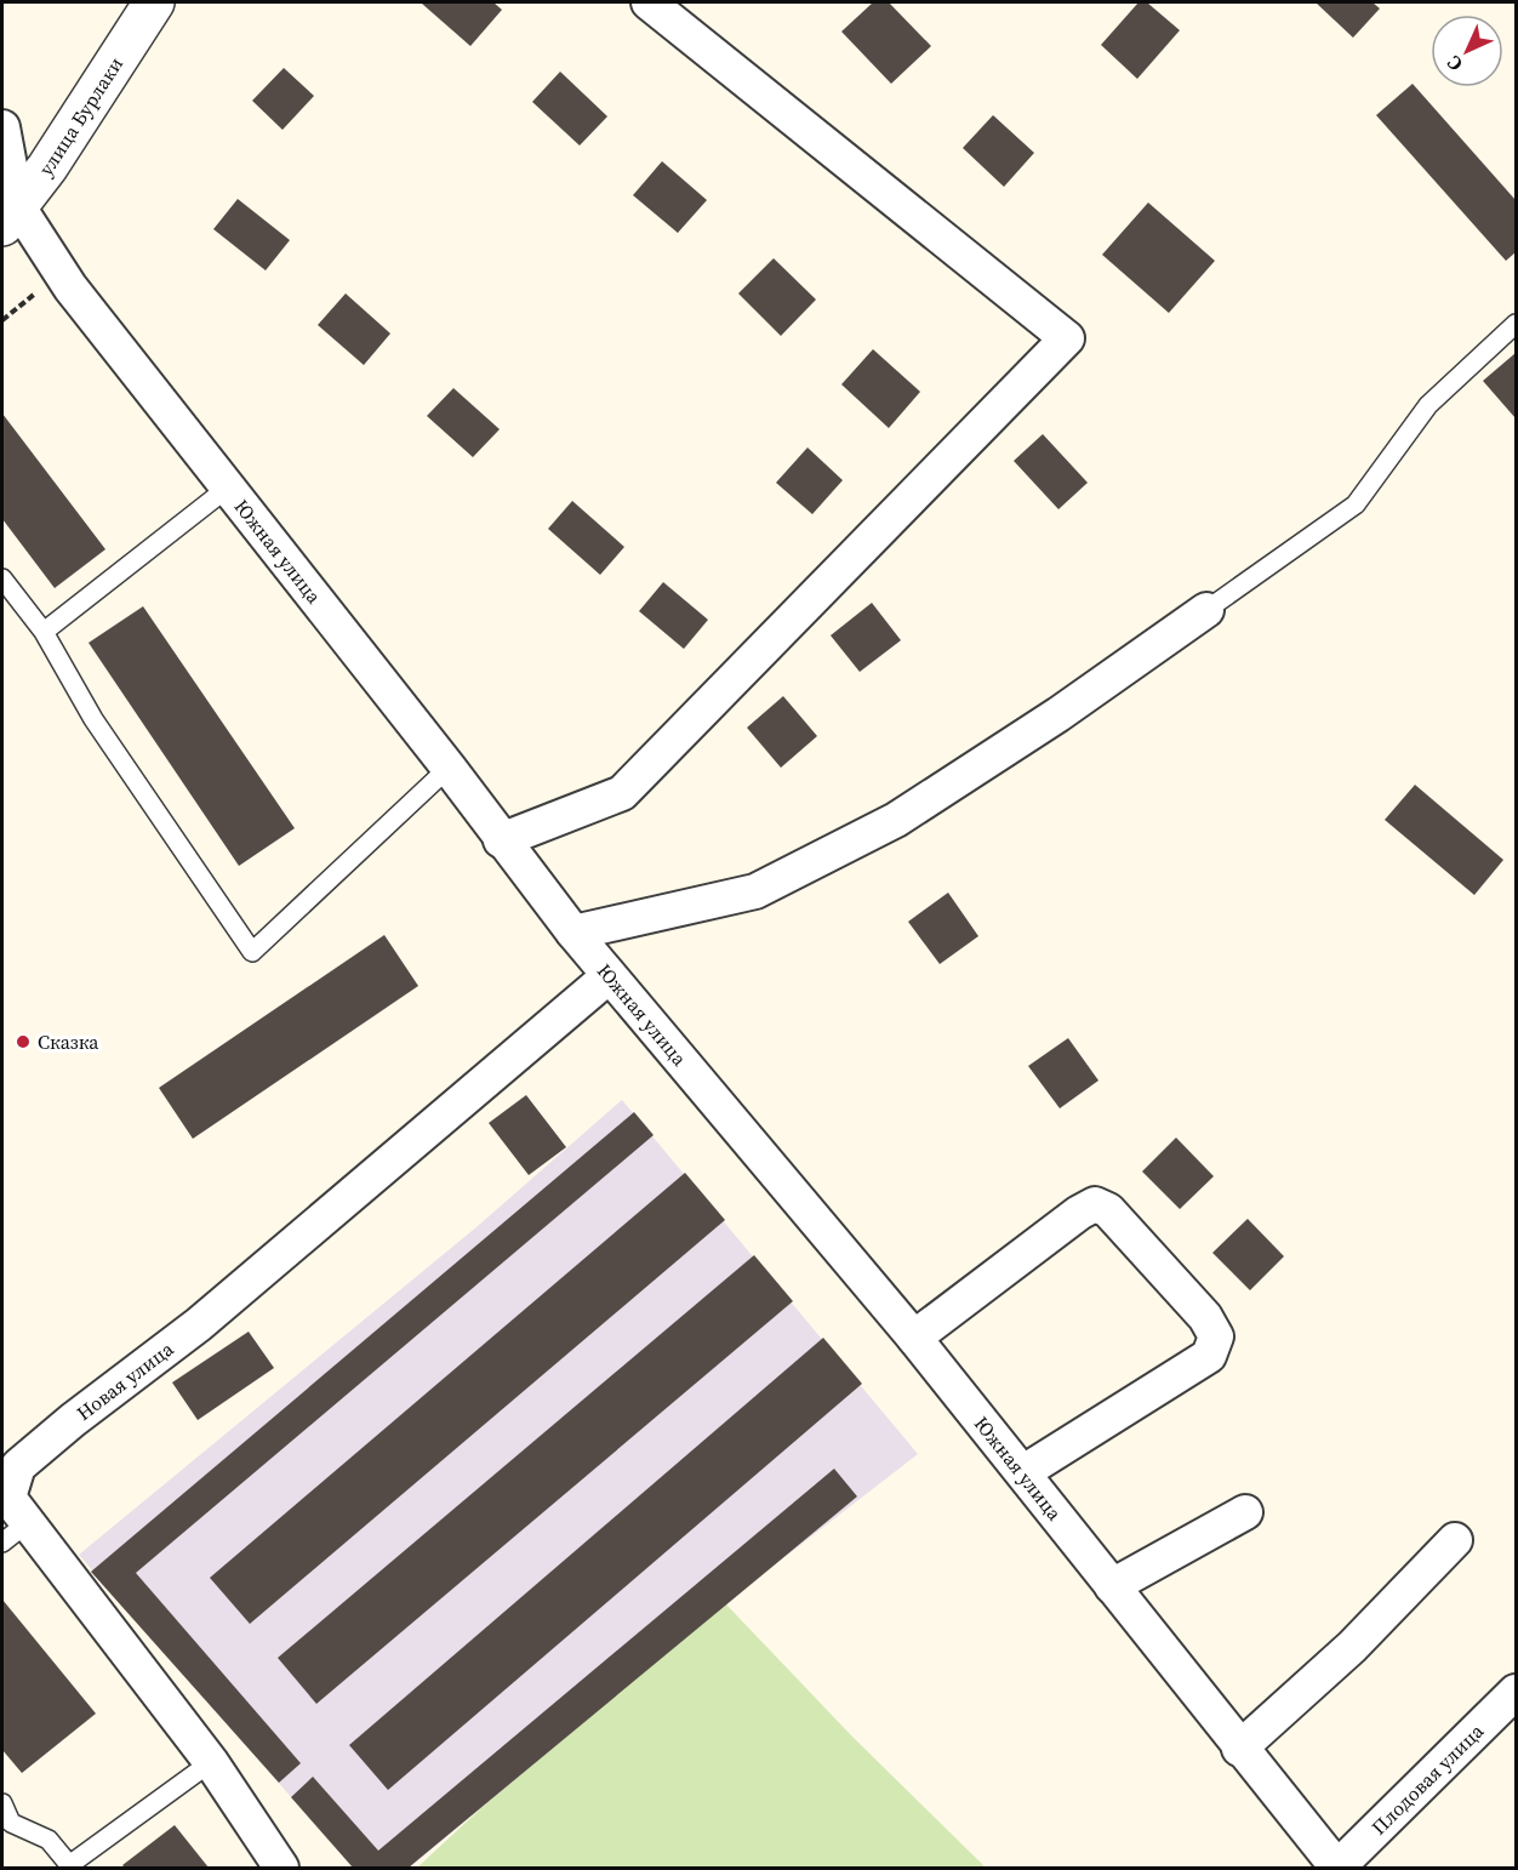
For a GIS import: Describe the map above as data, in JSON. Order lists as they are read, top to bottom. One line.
{"streets":{"street":["улица Бурлаки","Южная улица","Новая улица","Плодовая улица"]},"crossings":[["улица Бурлаки","Южная улица"],["Южная улица","Новая улица"],["Южная улица","Плодовая улица"]],"places":["Сказка"],"north":"bottom left"}
